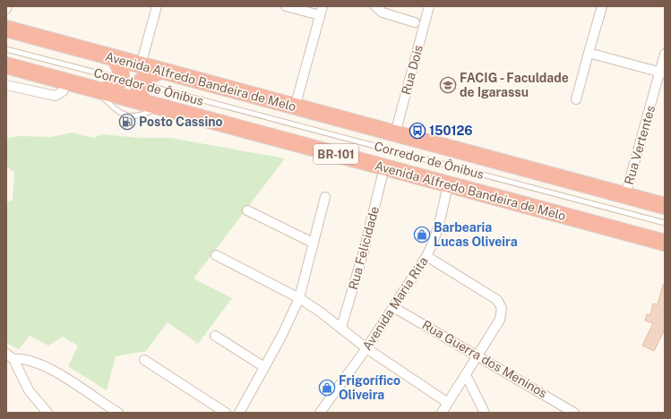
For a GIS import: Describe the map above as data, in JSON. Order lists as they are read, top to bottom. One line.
{"streets":{"highway":["Avenida Alfredo Bandeira de Melo","BR-101"],"street":["Rua Dois","Rua Vertentes","Rua Felicidade","Avenida Maria Rita","Rua Guerra dos Meninos"],"lane":["Corredor de Ônibus"]},"crossings":[["Rua Dois","Avenida Alfredo Bandeira de Melo"],["Avenida Alfredo Bandeira de Melo","Rua Vertentes"],["Avenida Alfredo Bandeira de Melo","Rua Felicidade"],["Avenida Alfredo Bandeira de Melo","Avenida Maria Rita"],["Avenida Maria Rita","Rua Guerra dos Meninos"]],"places":{"school or university":["FACIG - Faculdade de Igarassu"],"fuel station":["Posto Cassino"],"bus stop":["150126"],"shop":["Barbearia Lucas Oliveira","Frigorífico Oliveira"]}}
